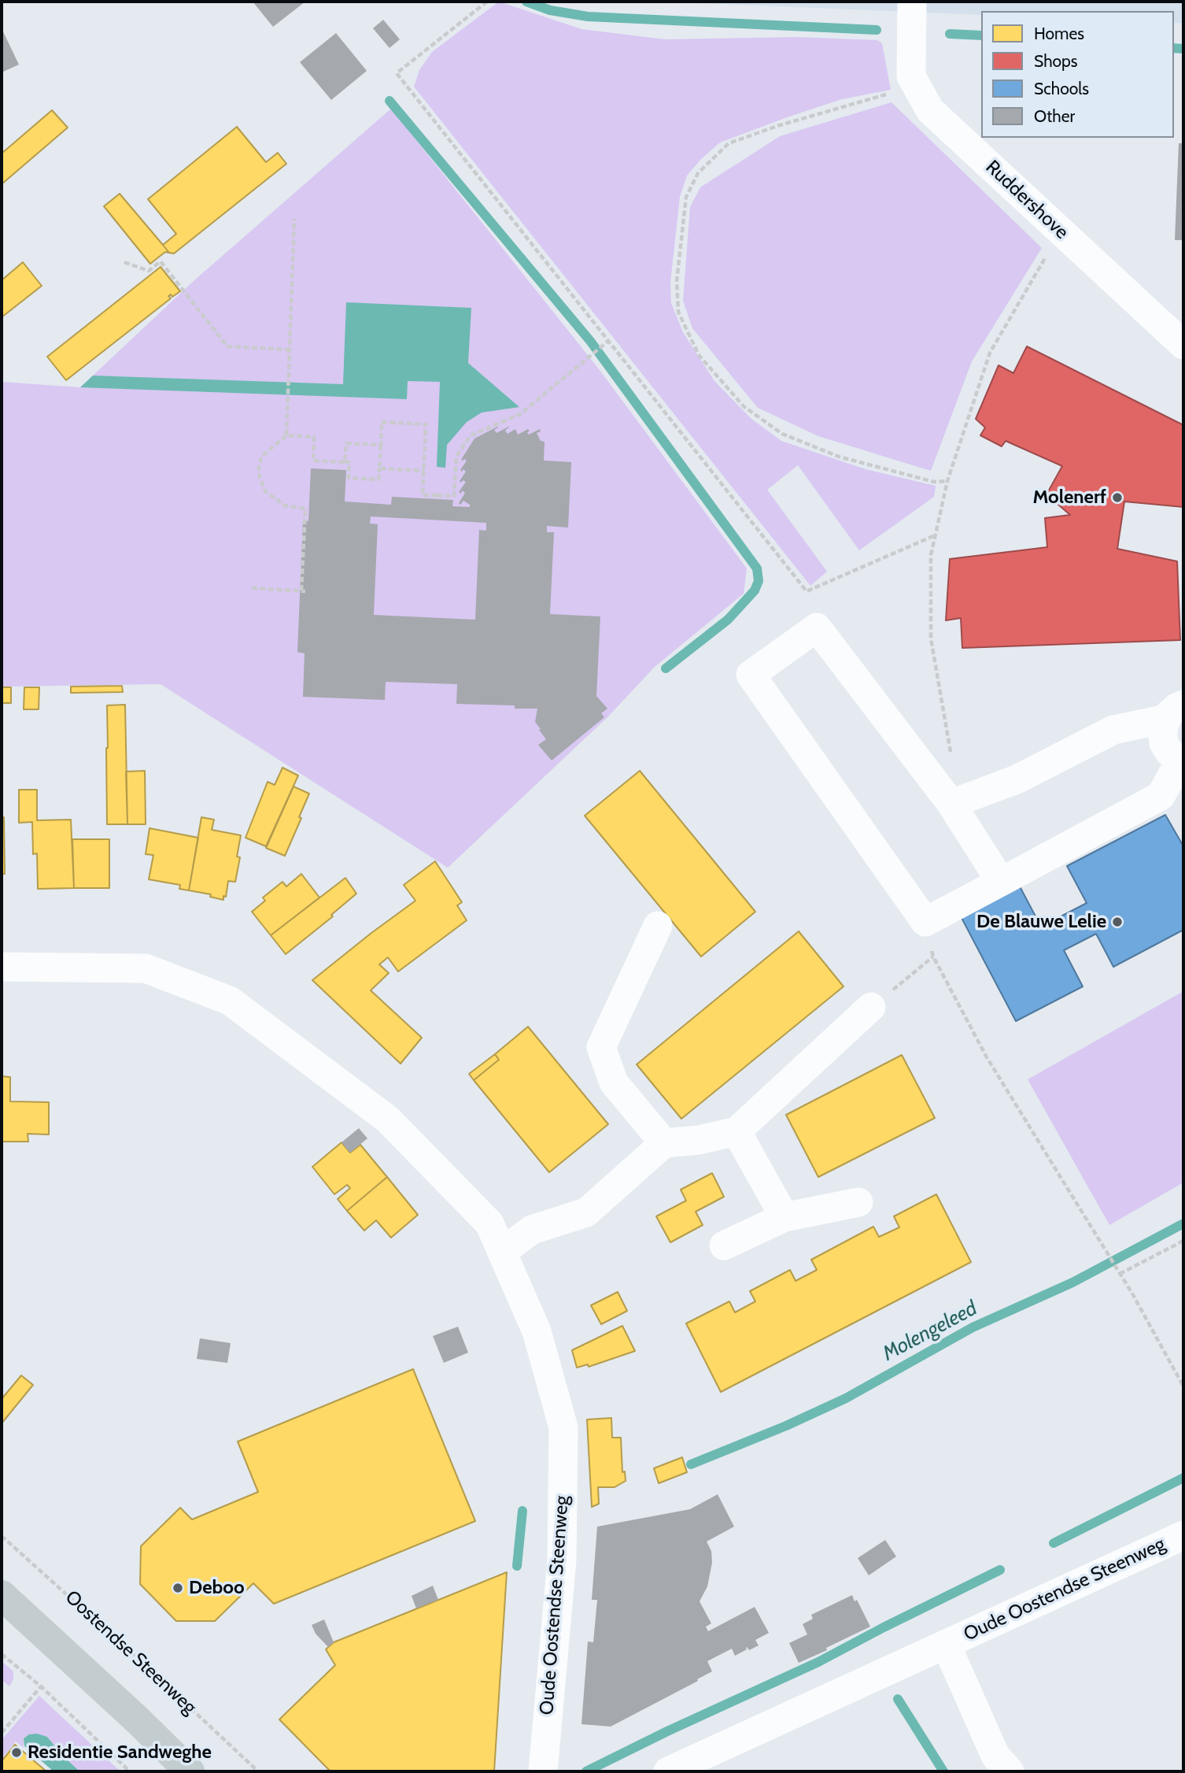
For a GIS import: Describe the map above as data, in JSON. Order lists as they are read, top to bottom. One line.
{"streets":{"street":["Ruddershove","Oude Oostendse Steenweg"],"path":["Oostendse Steenweg"]},"water":["Molengeleed"],"places":["Molenerf","De Blauwe Lelie","Deboo","Residentie Sandweghe"],"legend":["Homes","Shops","Schools","Other"]}
